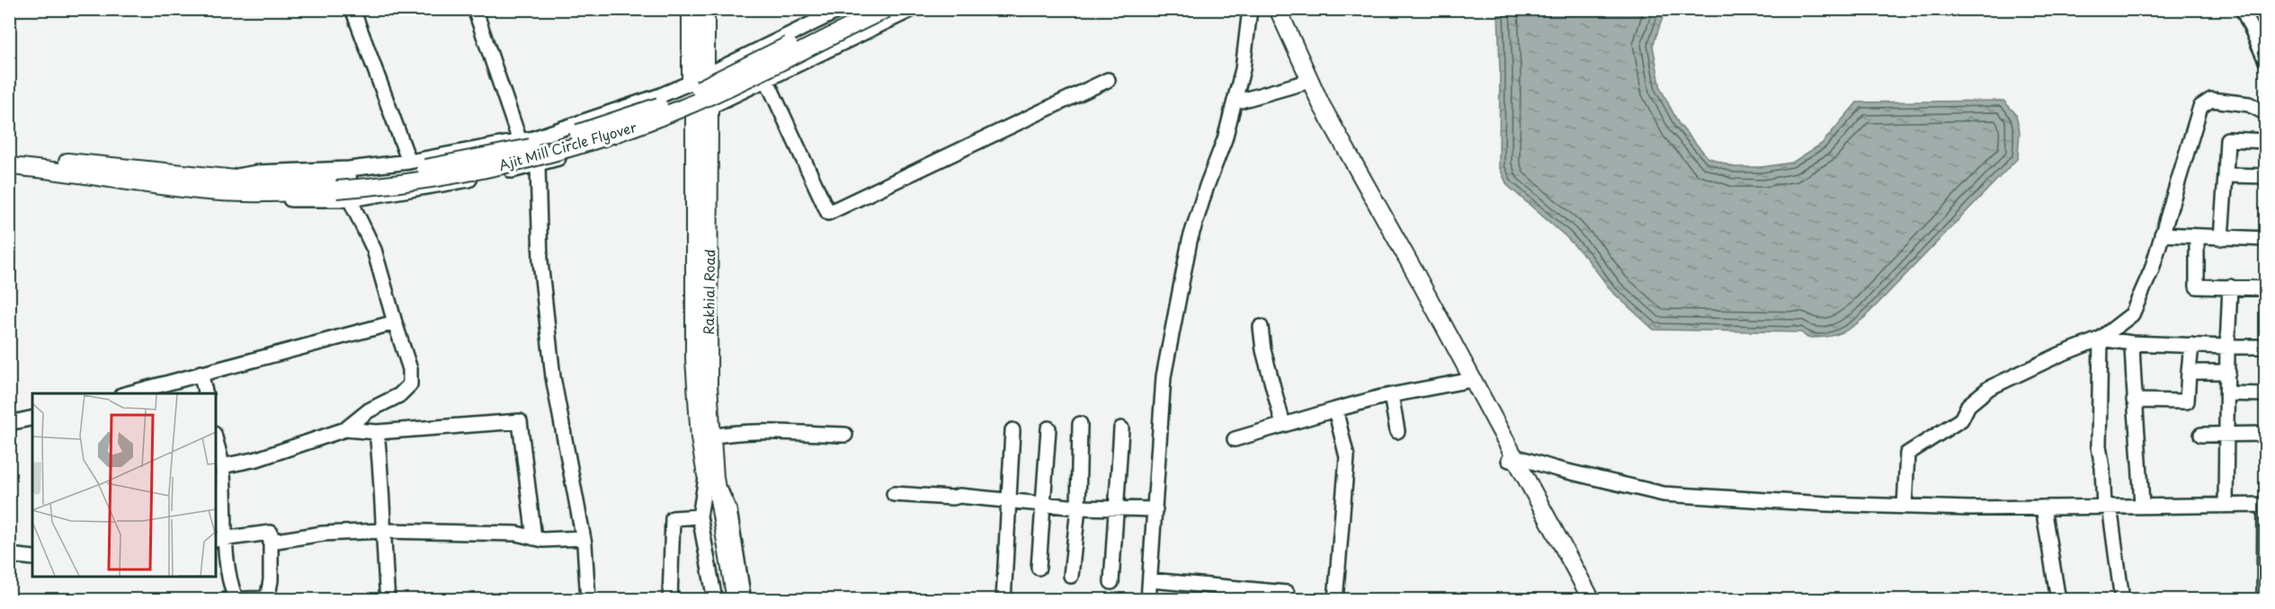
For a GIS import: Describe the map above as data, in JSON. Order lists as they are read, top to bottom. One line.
{"streets":{"main road":["Ajit Mill Circle Flyover","Rakhial Road"]}}
